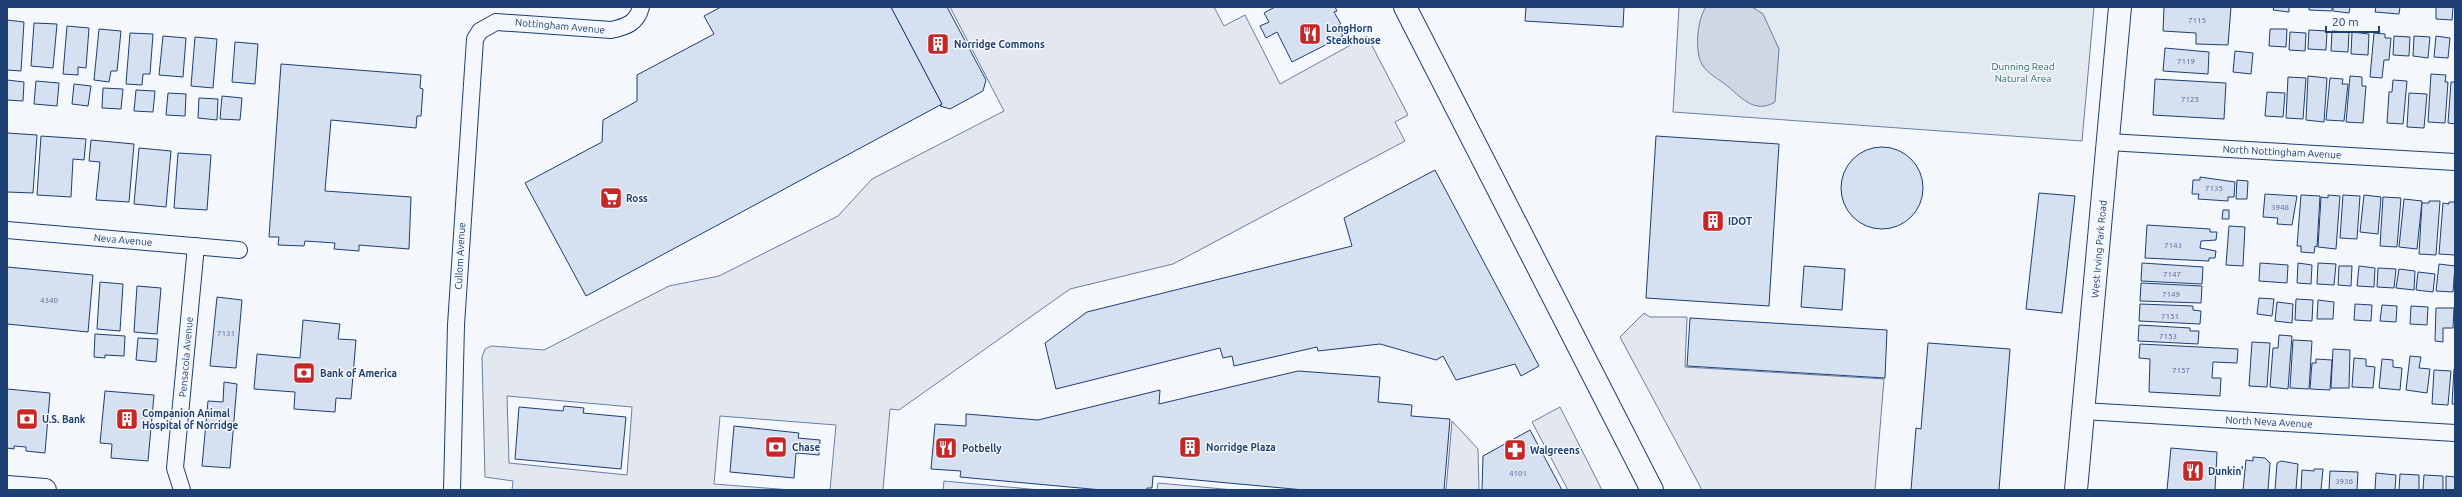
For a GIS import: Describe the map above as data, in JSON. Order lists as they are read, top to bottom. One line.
{"streets":{"main road":["West Irving Park Road"],"street":["Nottingham Avenue","North Nottingham Avenue","Neva Avenue","Cullom Avenue","Pensacola Avenue","North Neva Avenue"]},"crossings":[["Nottingham Avenue","Cullom Avenue"],["North Nottingham Avenue","West Irving Park Road"],["Neva Avenue","Pensacola Avenue"],["West Irving Park Road","North Neva Avenue"]],"parks":["Dunning Read Natural Area"],"places":{"restaurant":["LongHorn Steakhouse","Potbelly","Dunkin'"],"building":["Norridge Commons","IDOT","Companion Animal Hospital of Norridge","Norridge Plaza"],"supermarket":["Ross"],"bank":["Bank of America","U.S. Bank","Chase"],"pharmacy":["Walgreens"]},"house_numbers":["7115","7119","7125","7135","3948","7143","7147","7149","4340","7151","7131","7153","7157","4101","3936"],"scale_bar":"20 m"}
